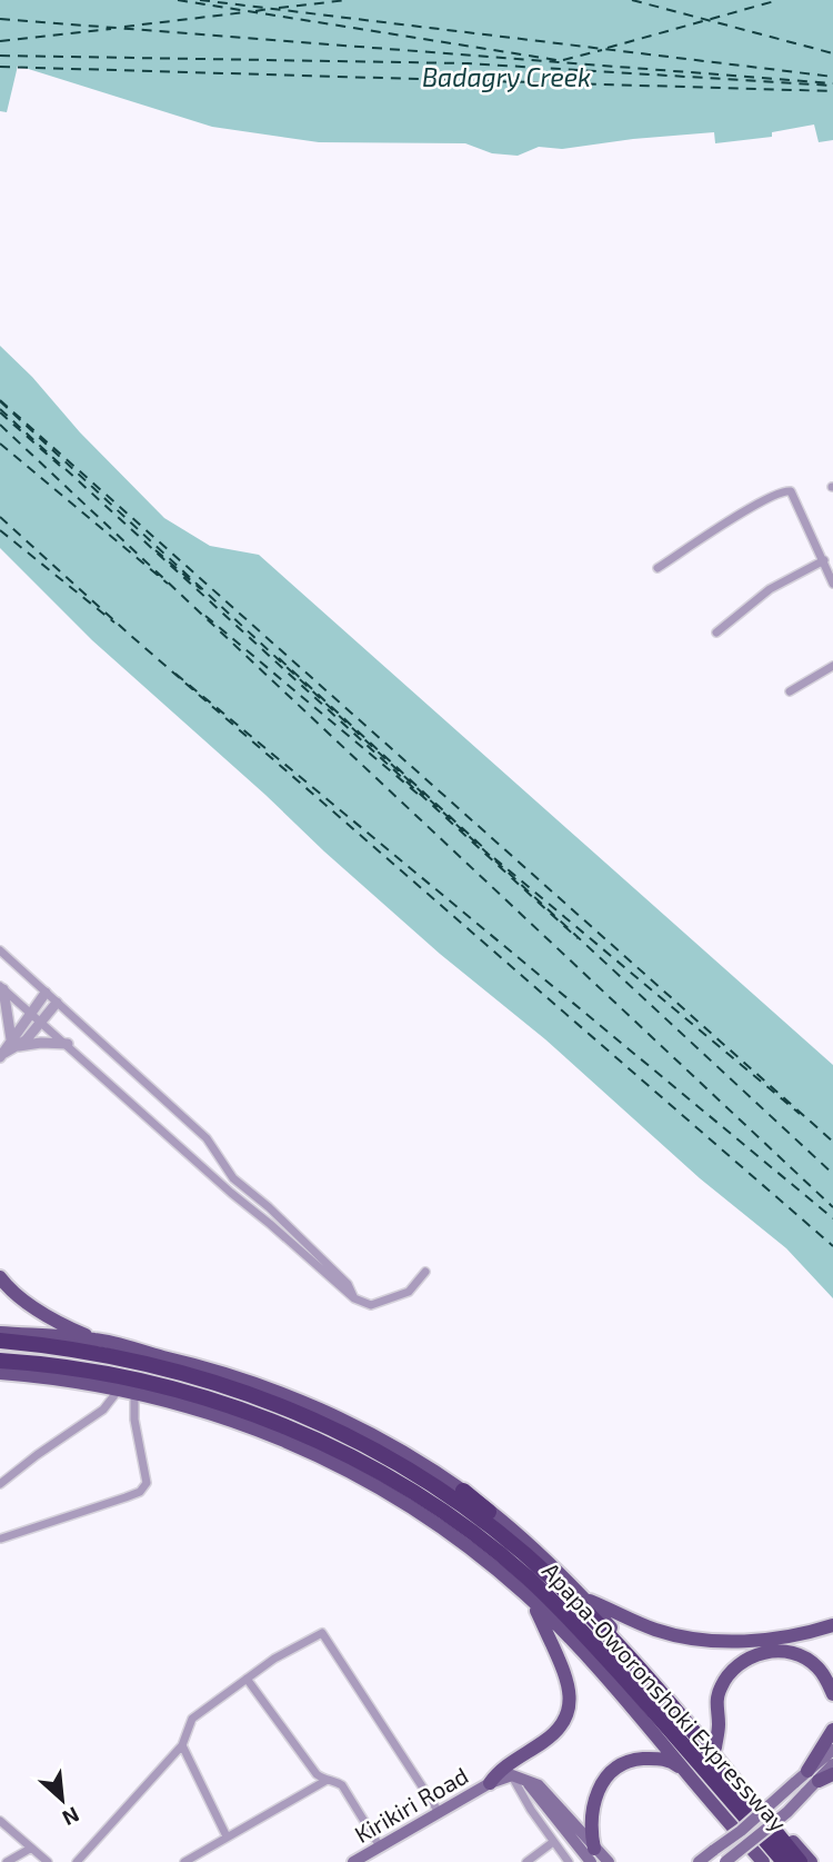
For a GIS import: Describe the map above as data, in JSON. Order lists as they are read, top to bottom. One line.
{"streets":{"highway":["Apapa-Oworonshoki Expressway"],"main road":["Kirikiri Road"]},"water":["Badagry Creek"],"north":"bottom right"}
